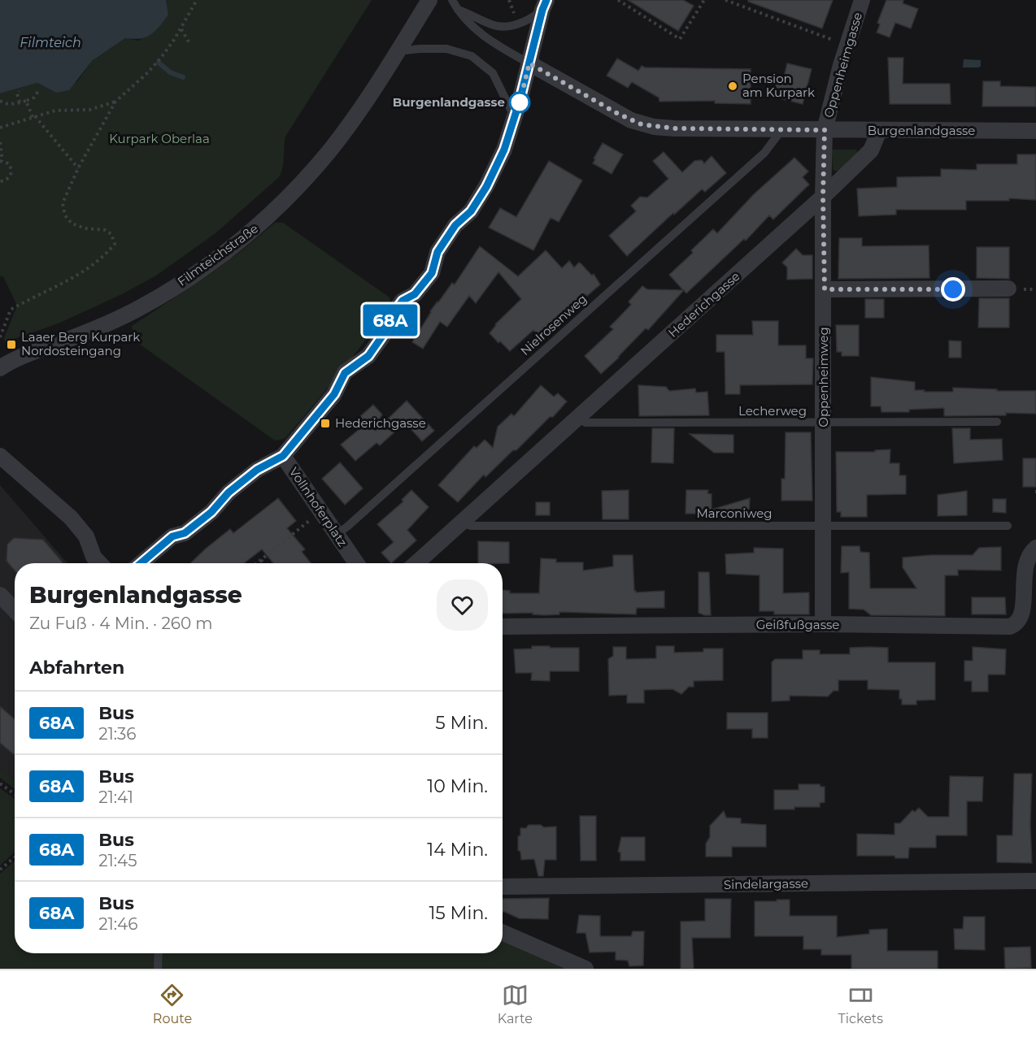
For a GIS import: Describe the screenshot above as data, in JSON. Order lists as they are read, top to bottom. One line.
{"streets":{"street":["Oppenheimgasse","Burgenlandgasse","Filmteichstraße","Hederichgasse","Oppenheimweg","Vollnhoferplatz","Geißfußgasse","Sindelargasse"],"lane":["Nielrosenweg","Lecherweg","Marconiweg"]},"crossings":[["Oppenheimgasse","Burgenlandgasse"],["Oppenheimgasse","Oppenheimweg"],["Burgenlandgasse","Hederichgasse"],["Burgenlandgasse","Nielrosenweg"],["Burgenlandgasse","Oppenheimweg"],["Hederichgasse","Oppenheimweg"],["Hederichgasse","Lecherweg"],["Hederichgasse","Marconiweg"],["Nielrosenweg","Vollnhoferplatz"],["Oppenheimweg","Lecherweg"],["Oppenheimweg","Marconiweg"],["Oppenheimweg","Geißfußgasse"]],"water":["Filmteich"],"parks":["Kurpark Oberlaa"],"places":{"other":["Pension am Kurpark","Burgenlandgasse"],"transit":["Laaer Berg Kurpark Nordosteingang","Hederichgasse"]},"lines":["bus line 68A"],"page":{"on_map":"68A","heading":[["Burgenlandgasse","Zu Fuß · 4 Min. · 260 m"],"Abfahrten"],"list":[{"mark":"68A","name":"Bus","note":"21:36","value":"5 Min."},{"mark":"68A","name":"Bus","note":"21:41","value":"10 Min."},{"mark":"68A","name":"Bus","note":"21:45","value":"14 Min."},{"mark":"68A","name":"Bus","note":"21:46","value":"15 Min."}],"tabs":["Route","Karte","Tickets"]}}
